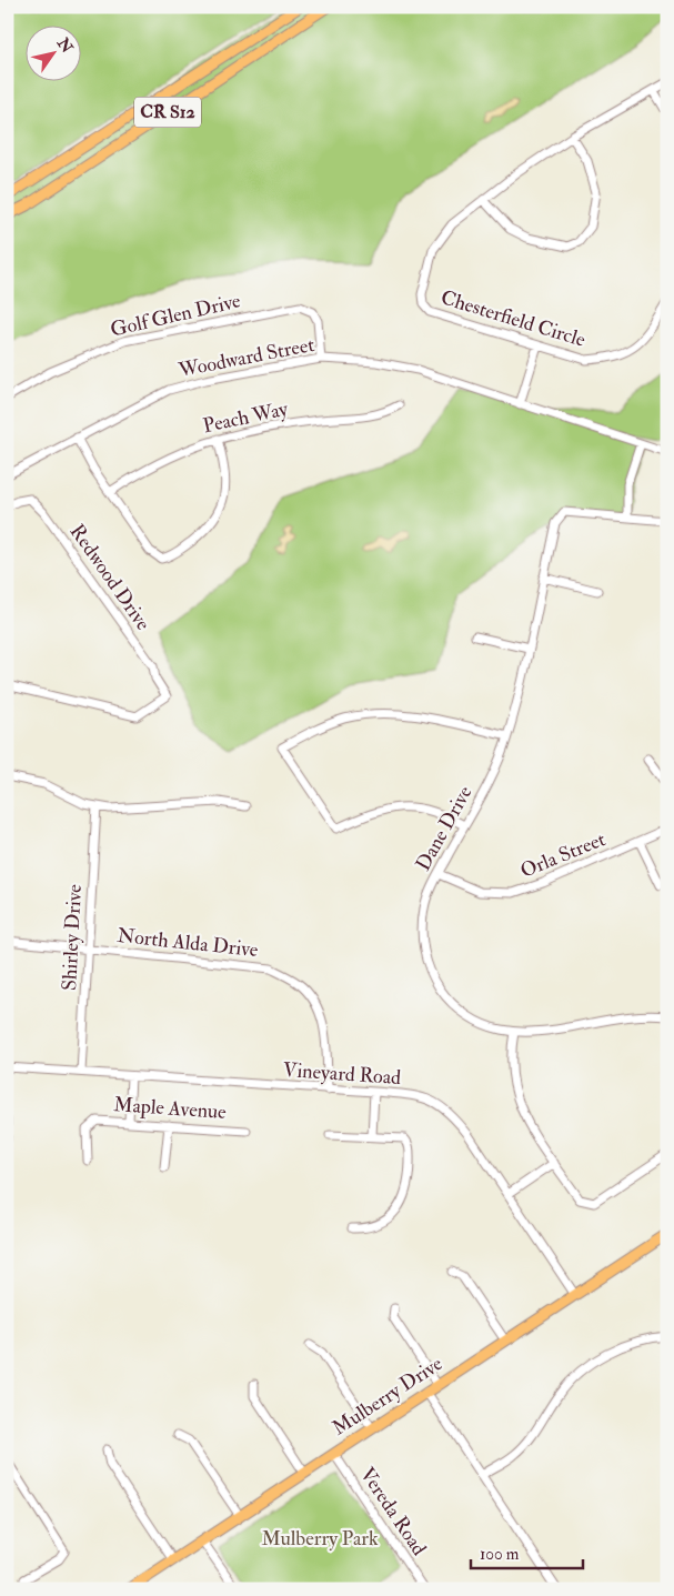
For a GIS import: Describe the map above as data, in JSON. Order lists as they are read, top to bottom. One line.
{"streets":{"main road":["CR S12","Mulberry Drive"],"street":["Golf Glen Drive","Chesterfield Circle","Woodward Street","Peach Way","Redwood Drive","Dane Drive","Orla Street","Shirley Drive","North Alda Drive","Vineyard Road","Maple Avenue","Vereda Road"]},"crossings":[["Golf Glen Drive","Woodward Street"],["Dane Drive","Orla Street"],["Shirley Drive","North Alda Drive"],["Shirley Drive","Vineyard Road"],["North Alda Drive","Vineyard Road"],["Vineyard Road","Mulberry Drive"],["Mulberry Drive","Vereda Road"]],"parks":["Mulberry Park"],"scale_bar":"100 m","north":"top right"}
